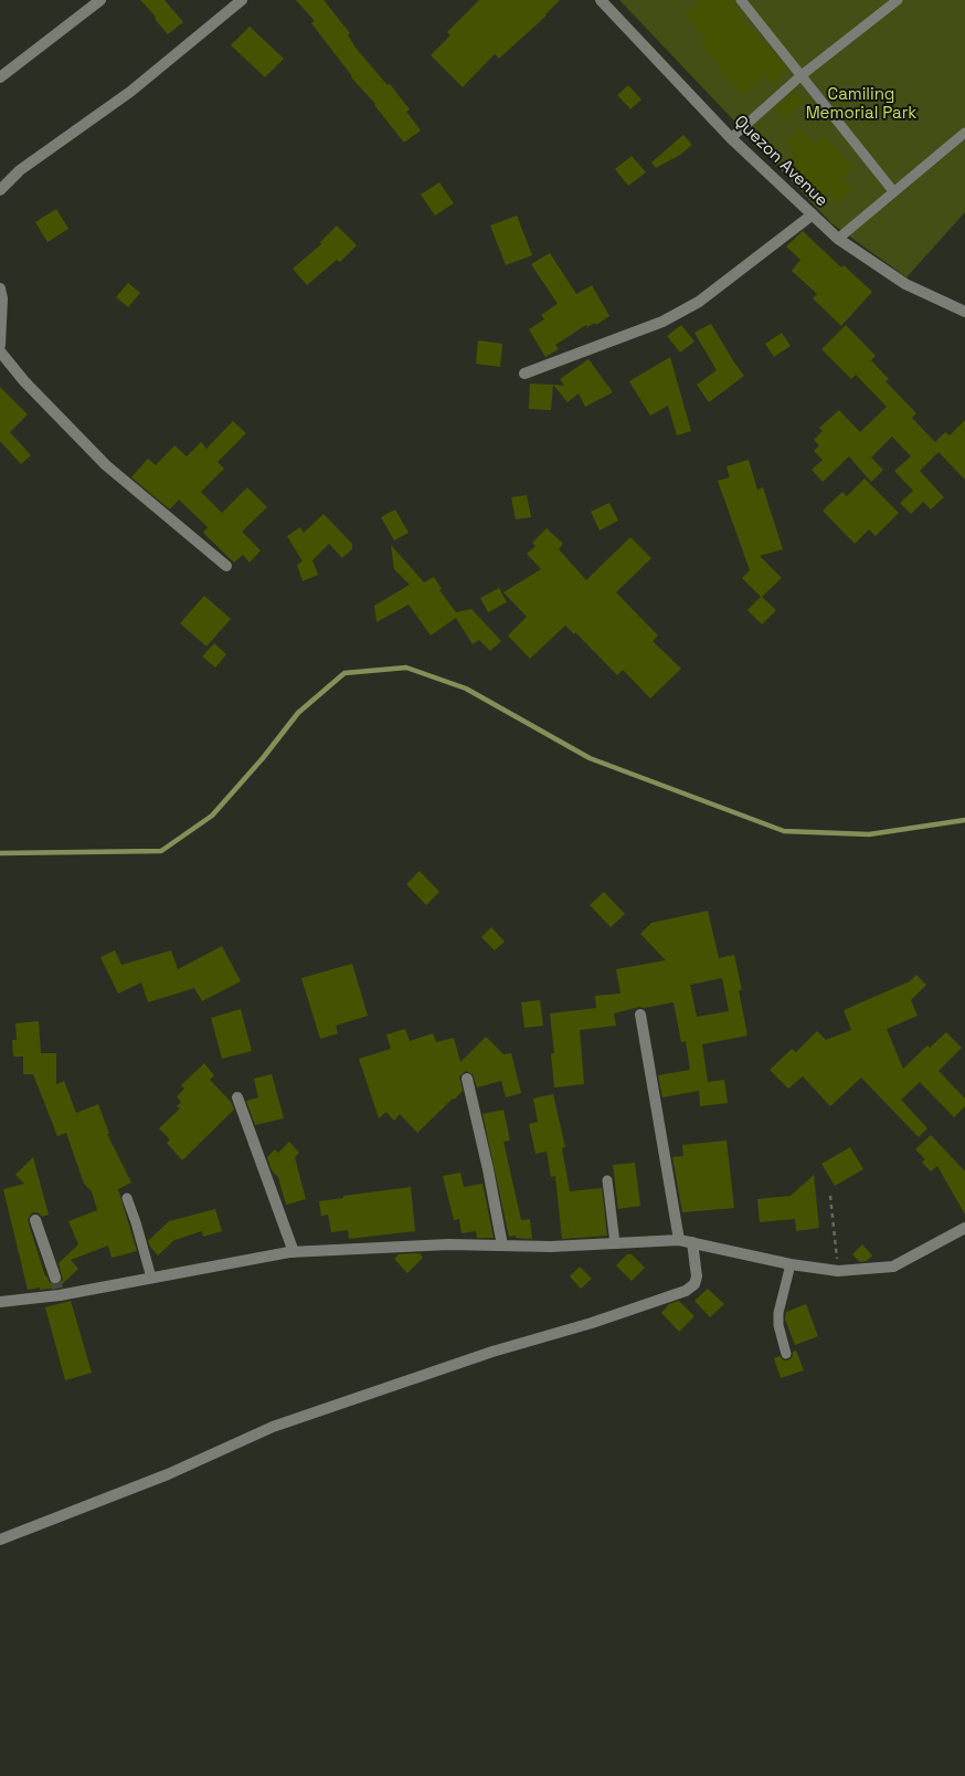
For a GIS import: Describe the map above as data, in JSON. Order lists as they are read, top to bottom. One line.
{"streets":{"street":["Quezon Avenue"]},"parks":["Camiling Memorial Park"]}
